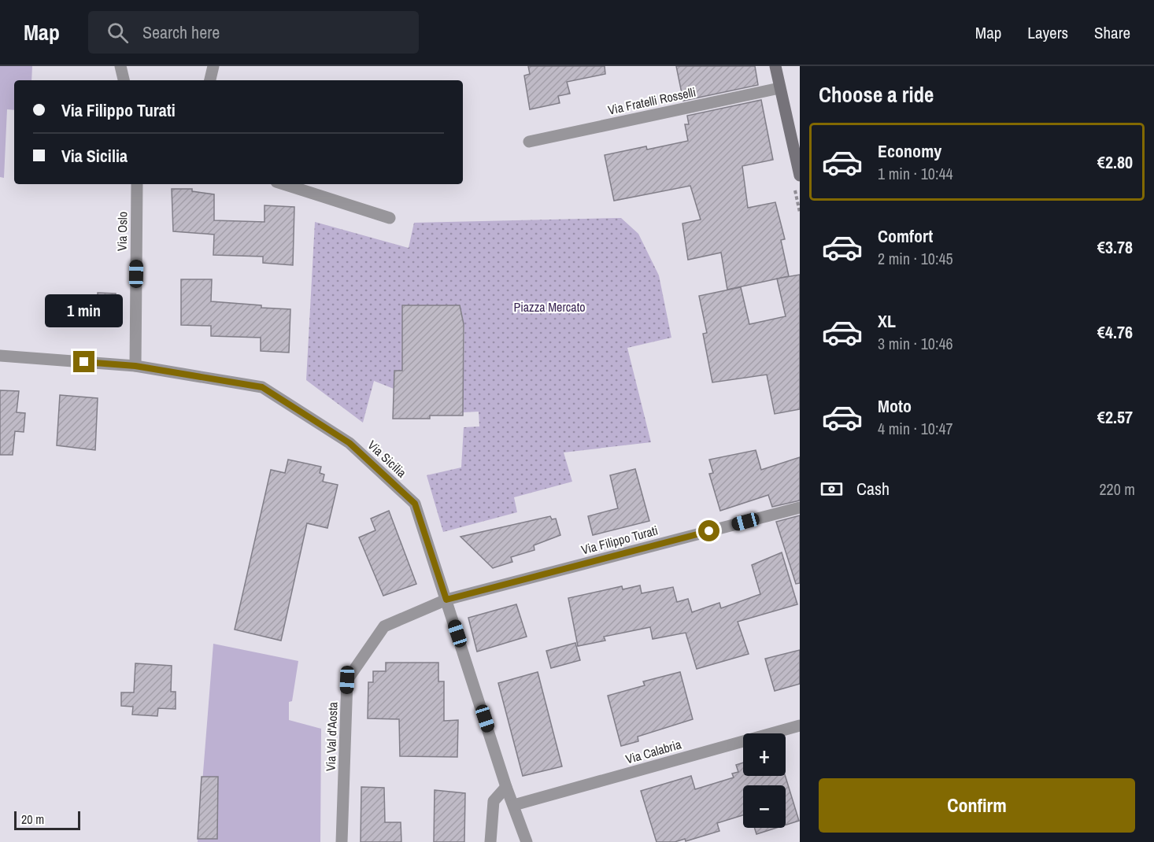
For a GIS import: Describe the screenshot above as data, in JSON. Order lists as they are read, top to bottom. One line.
{"streets":{"street":["Via Fratelli Rosselli","Via Oslo","Via Sicilia","Via Filippo Turati","Via Val d'Aosta","Via Calabria"]},"crossings":[["Via Oslo","Via Sicilia"],["Via Sicilia","Via Filippo Turati"],["Via Sicilia","Via Val d'Aosta"],["Via Sicilia","Via Calabria"],["Via Filippo Turati","Via Val d'Aosta"]],"parks":["Piazza Mercato"],"scale_bar":"20 m","page":{"header":"Map","search":"Search here","nav":["Map","Layers","Share"],"heading":"Choose a ride","banner":["Via Filippo Turati","Via Sicilia"],"list":[{"name":"Economy","note":"1 min · 10:44","value":"€2.80"},{"name":"Comfort","note":"2 min · 10:45","value":"€3.78"},{"name":"XL","note":"3 min · 10:46","value":"€4.76"},{"name":"Moto","note":"4 min · 10:47","value":"€2.57"}],"bubble":"1 min","pay":["Cash","220 m"],"map_buttons":["+","−"],"buttons":"Confirm","scale":"20 m"}}
